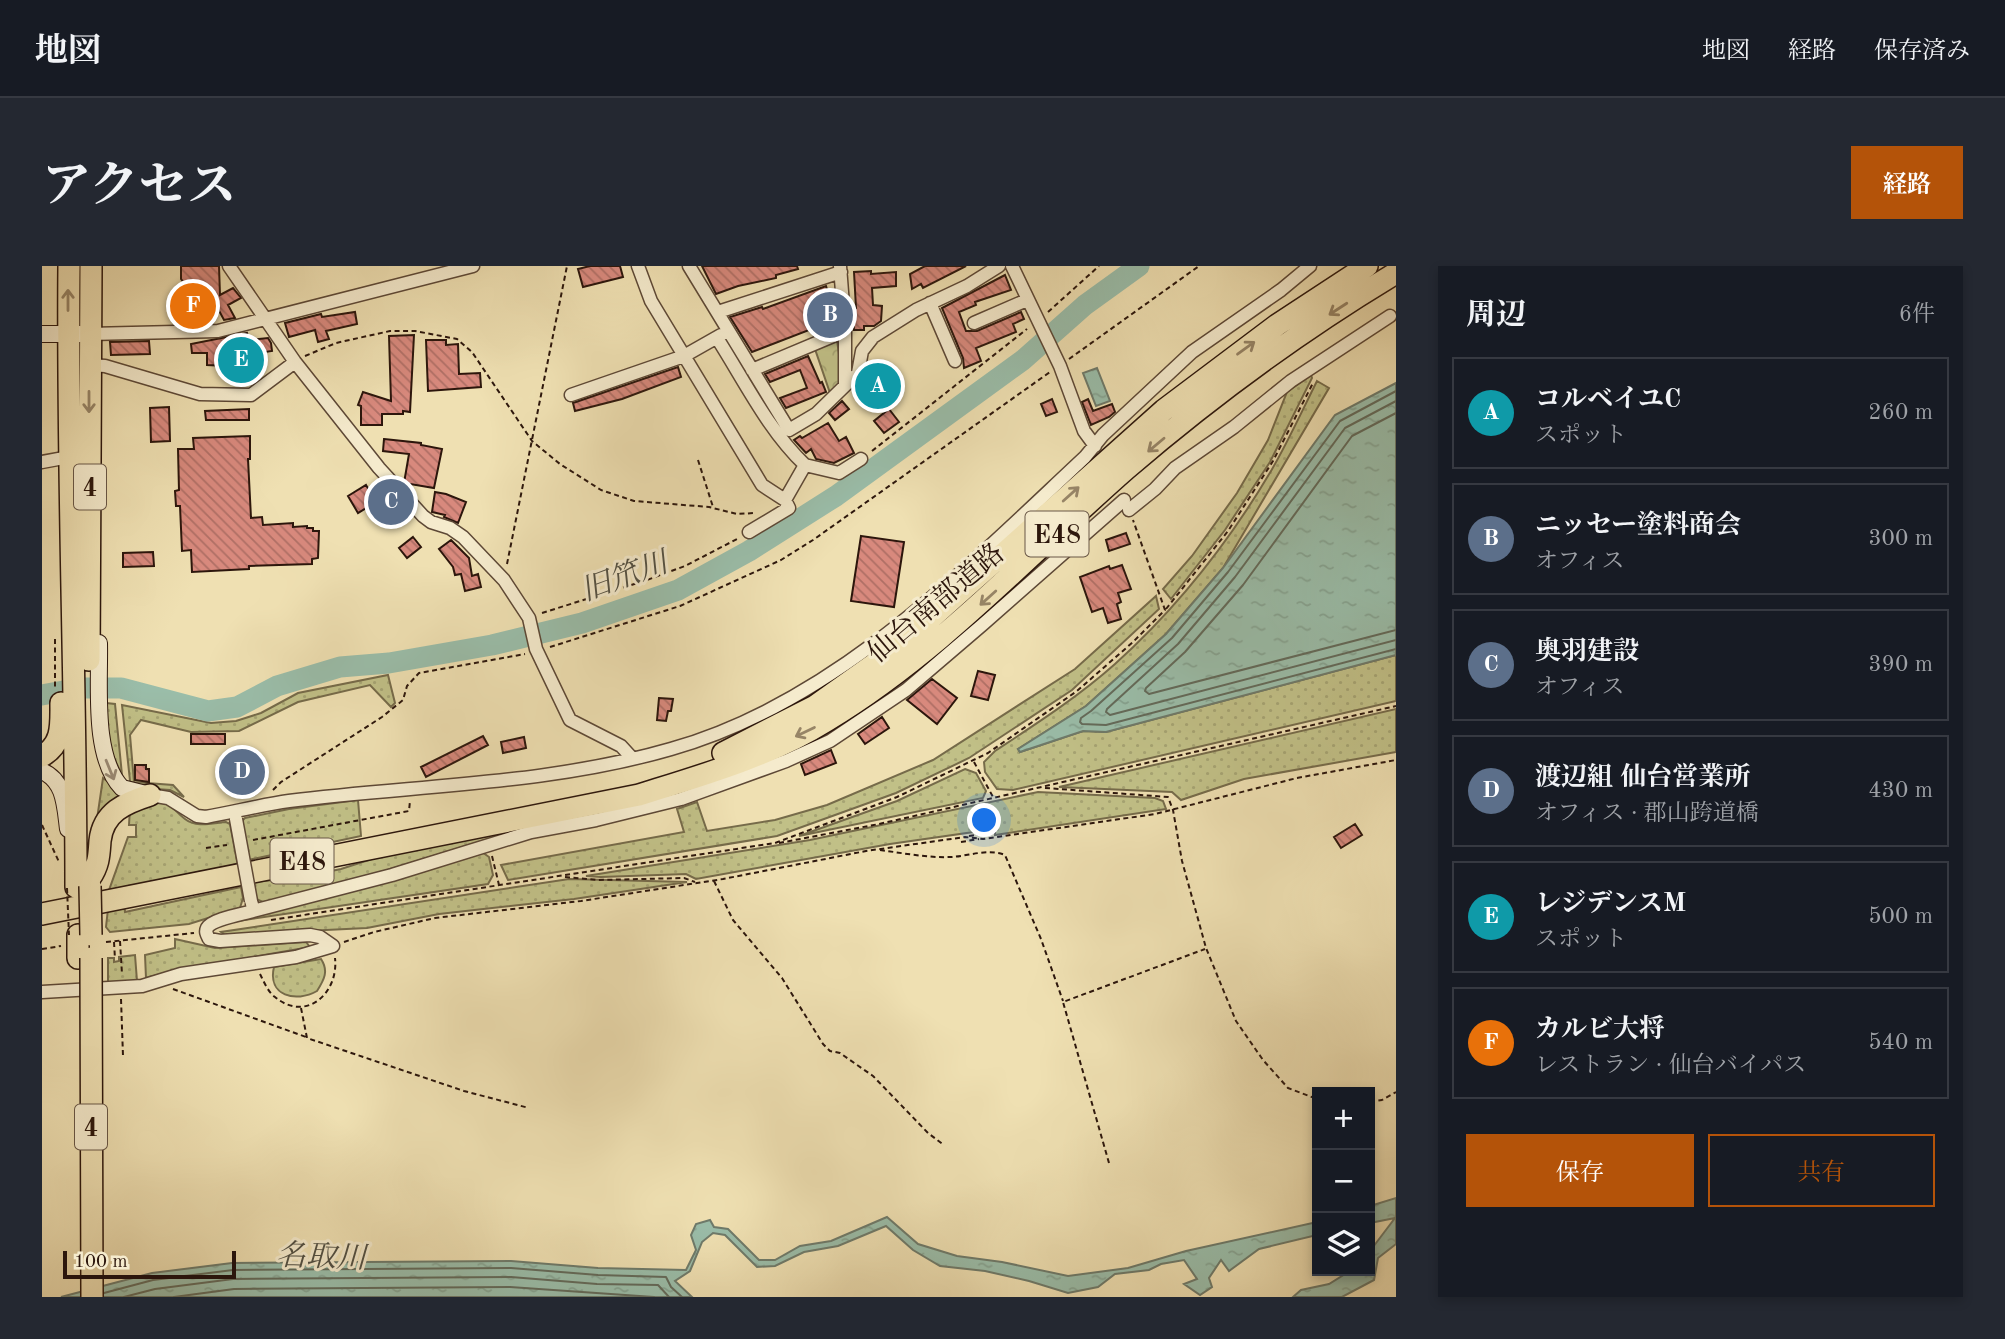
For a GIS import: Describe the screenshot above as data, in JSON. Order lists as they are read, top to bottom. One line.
{"streets":{"highway":["4","E48","仙台南部道路"]},"water":["旧笊川","名取川"],"scale_bar":"100 m","page":{"header":"地図","nav":["地図","経路","保存済み"],"title":"アクセス","buttons":["経路",["保存","共有"]],"heading":["周辺","6件"],"pins":["F","B","E","A","C","D"],"list":[{"mark":"A","name":"コルベイユC","note":"スポット","value":"260 m"},{"mark":"B","name":"ニッセー塗料商会","note":"オフィス","value":"300 m"},{"mark":"C","name":"奥羽建設","note":"オフィス","value":"390 m"},{"mark":"D","name":"渡辺組 仙台営業所","note":"オフィス · 郡山跨道橋","value":"430 m"},{"mark":"E","name":"レジデンスM","note":"スポット","value":"500 m"},{"mark":"F","name":"カルビ大将","note":"レストラン · 仙台バイパス","value":"540 m"}],"map_buttons":["+","−"],"scale":"100 m"}}
